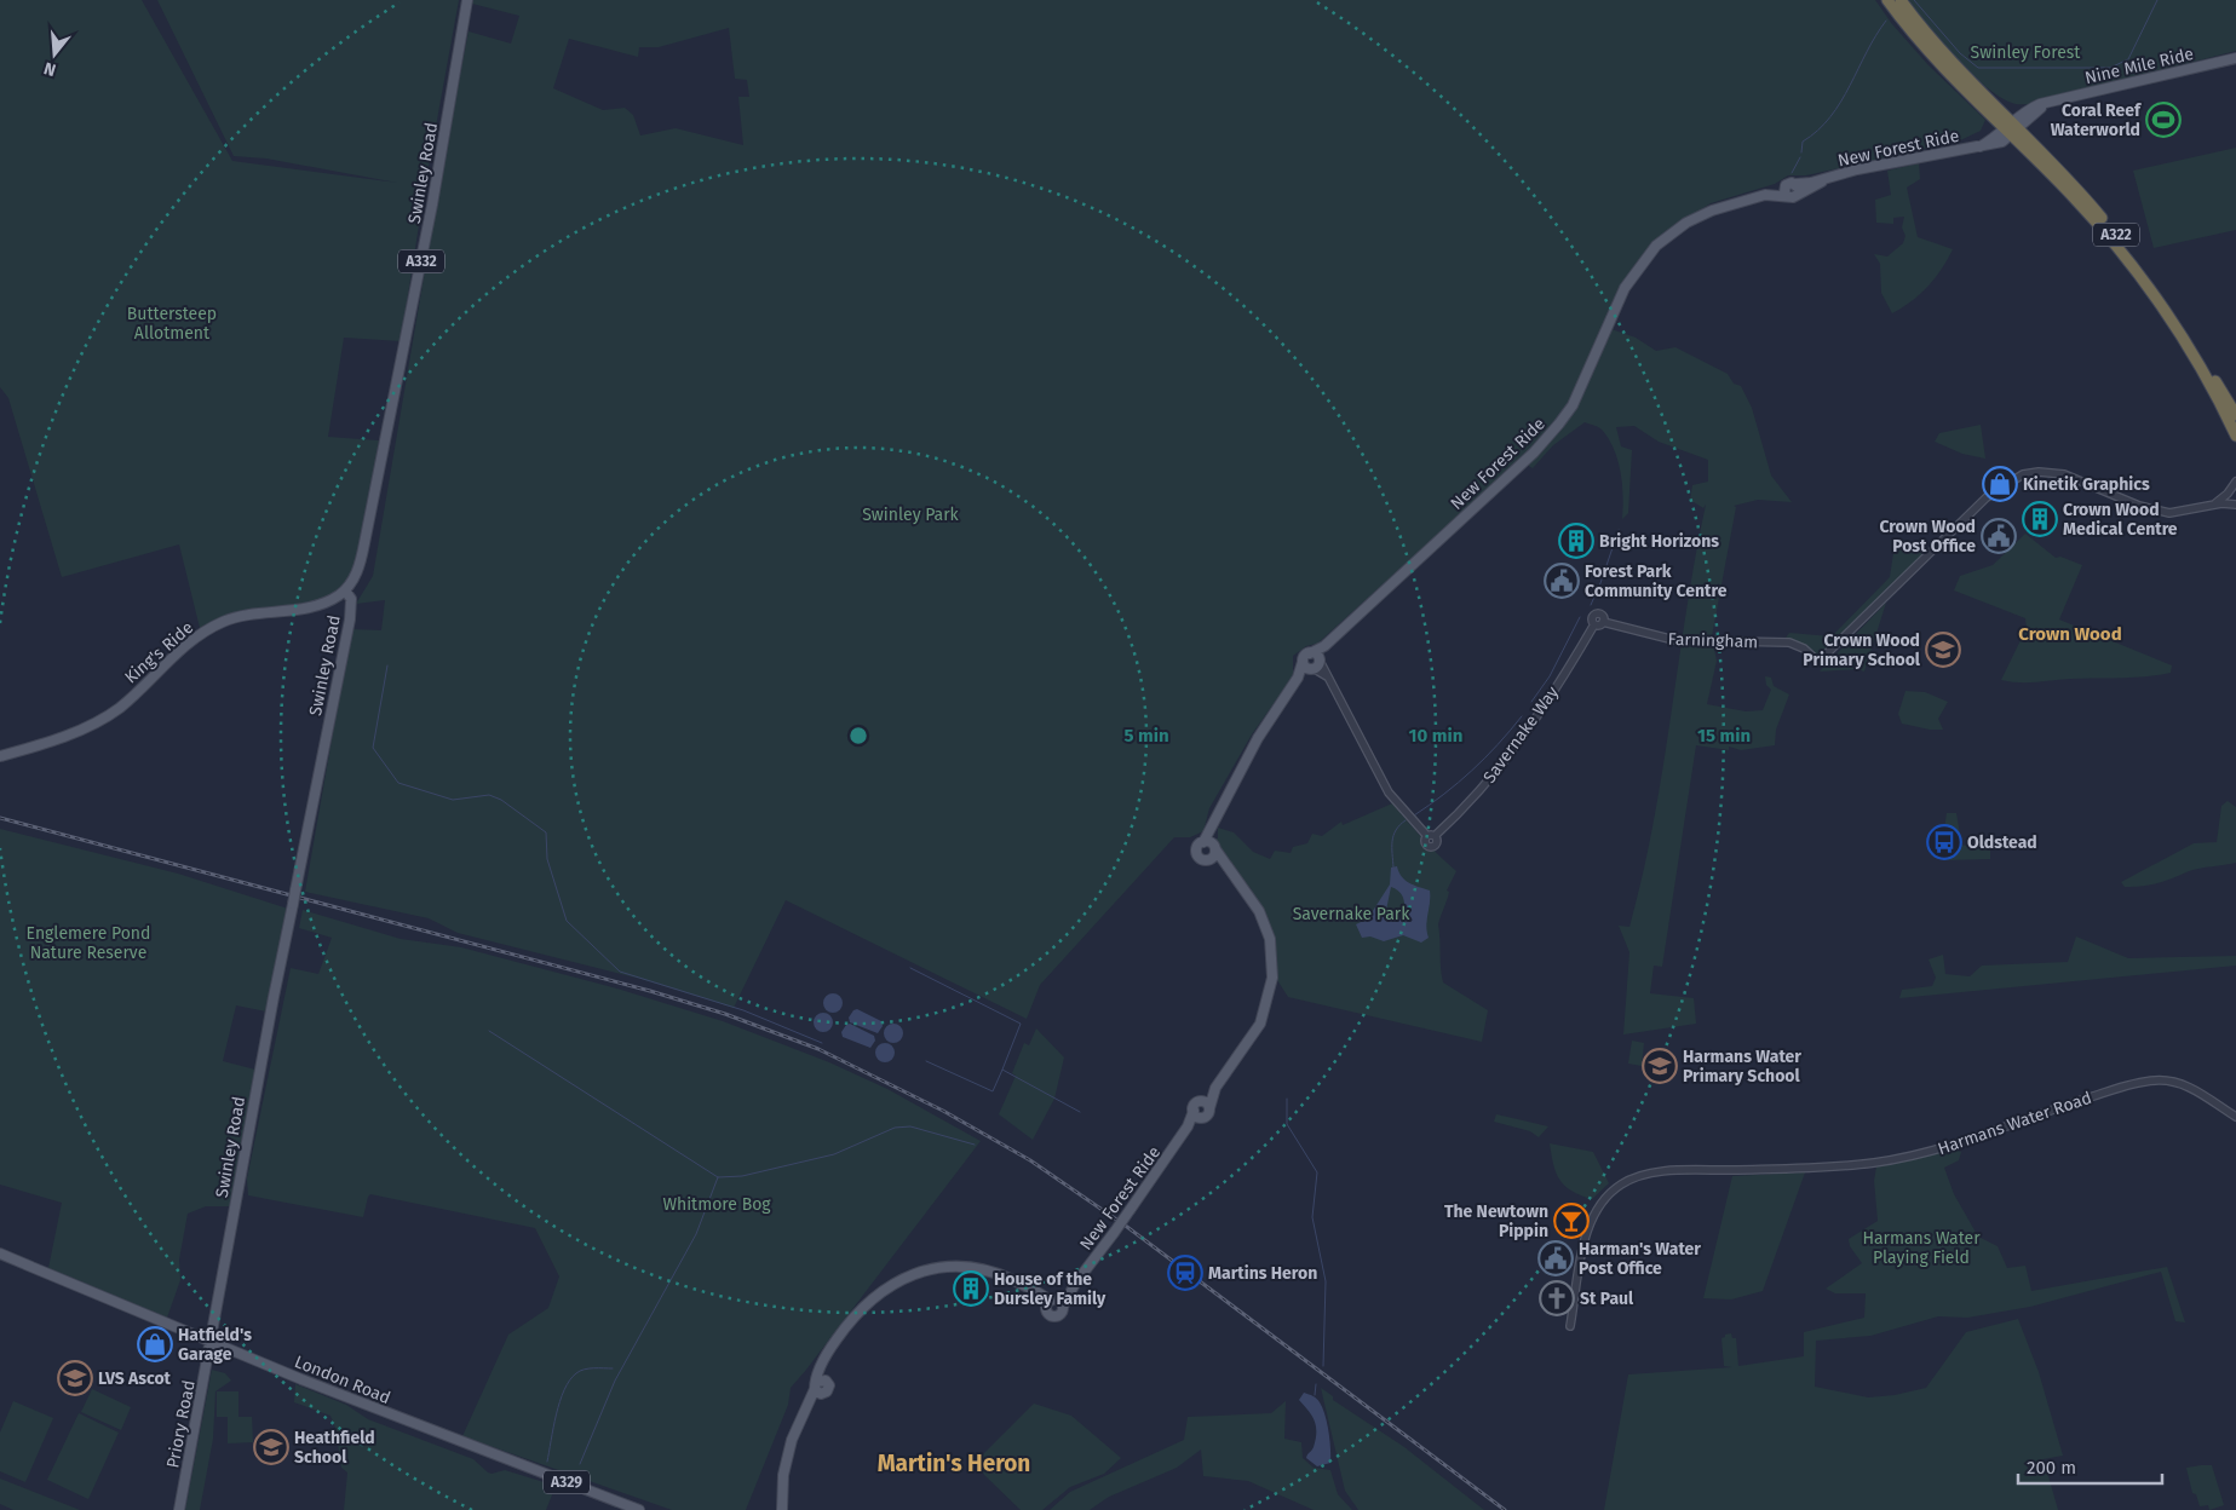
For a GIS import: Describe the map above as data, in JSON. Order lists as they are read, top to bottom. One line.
{"streets":{"highway":["A322"],"main road":["Nine Mile Ride","New Forest Ride","Swinley Road","A332","King's Ride","London Road","Priory Road","A329"],"street":["Farningham","Savernake Way","Harmans Water Road"]},"crossings":[["Nine Mile Ride","New Forest Ride"],["Nine Mile Ride","A322"],["New Forest Ride","A322"],["New Forest Ride","Savernake Way"],["Swinley Road","King's Ride"],["Swinley Road","London Road"],["Swinley Road","Priory Road"],["Farningham","Savernake Way"],["London Road","Priory Road"]],"districts":["Crown Wood","Martin's Heron"],"parks":["Swinley Forest","Buttersteep Allotment","Swinley Park","Savernake Park","Englemere Pond Nature Reserve","Whitmore Bog","Harmans Water Playing Field"],"places":{"sports":["Coral Reef Waterworld"],"shop":["Kinetik Graphics","Hatfield's Garage"],"building":["Crown Wood Medical Centre","Bright Horizons","House of the Dursley Family"],"public building":["Crown Wood Post Office","Forest Park Community Centre","Harman's Water Post Office"],"school or university":["Crown Wood Primary School","Harmans Water Primary School","LVS Ascot","Heathfield School"],"bus stop":["Oldstead"],"bar":["The Newtown Pippin"],"station":["Martins Heron"],"church":["St Paul"]},"scale_bar":"200 m","north":"bottom","rings":["5 min","10 min","15 min"]}
